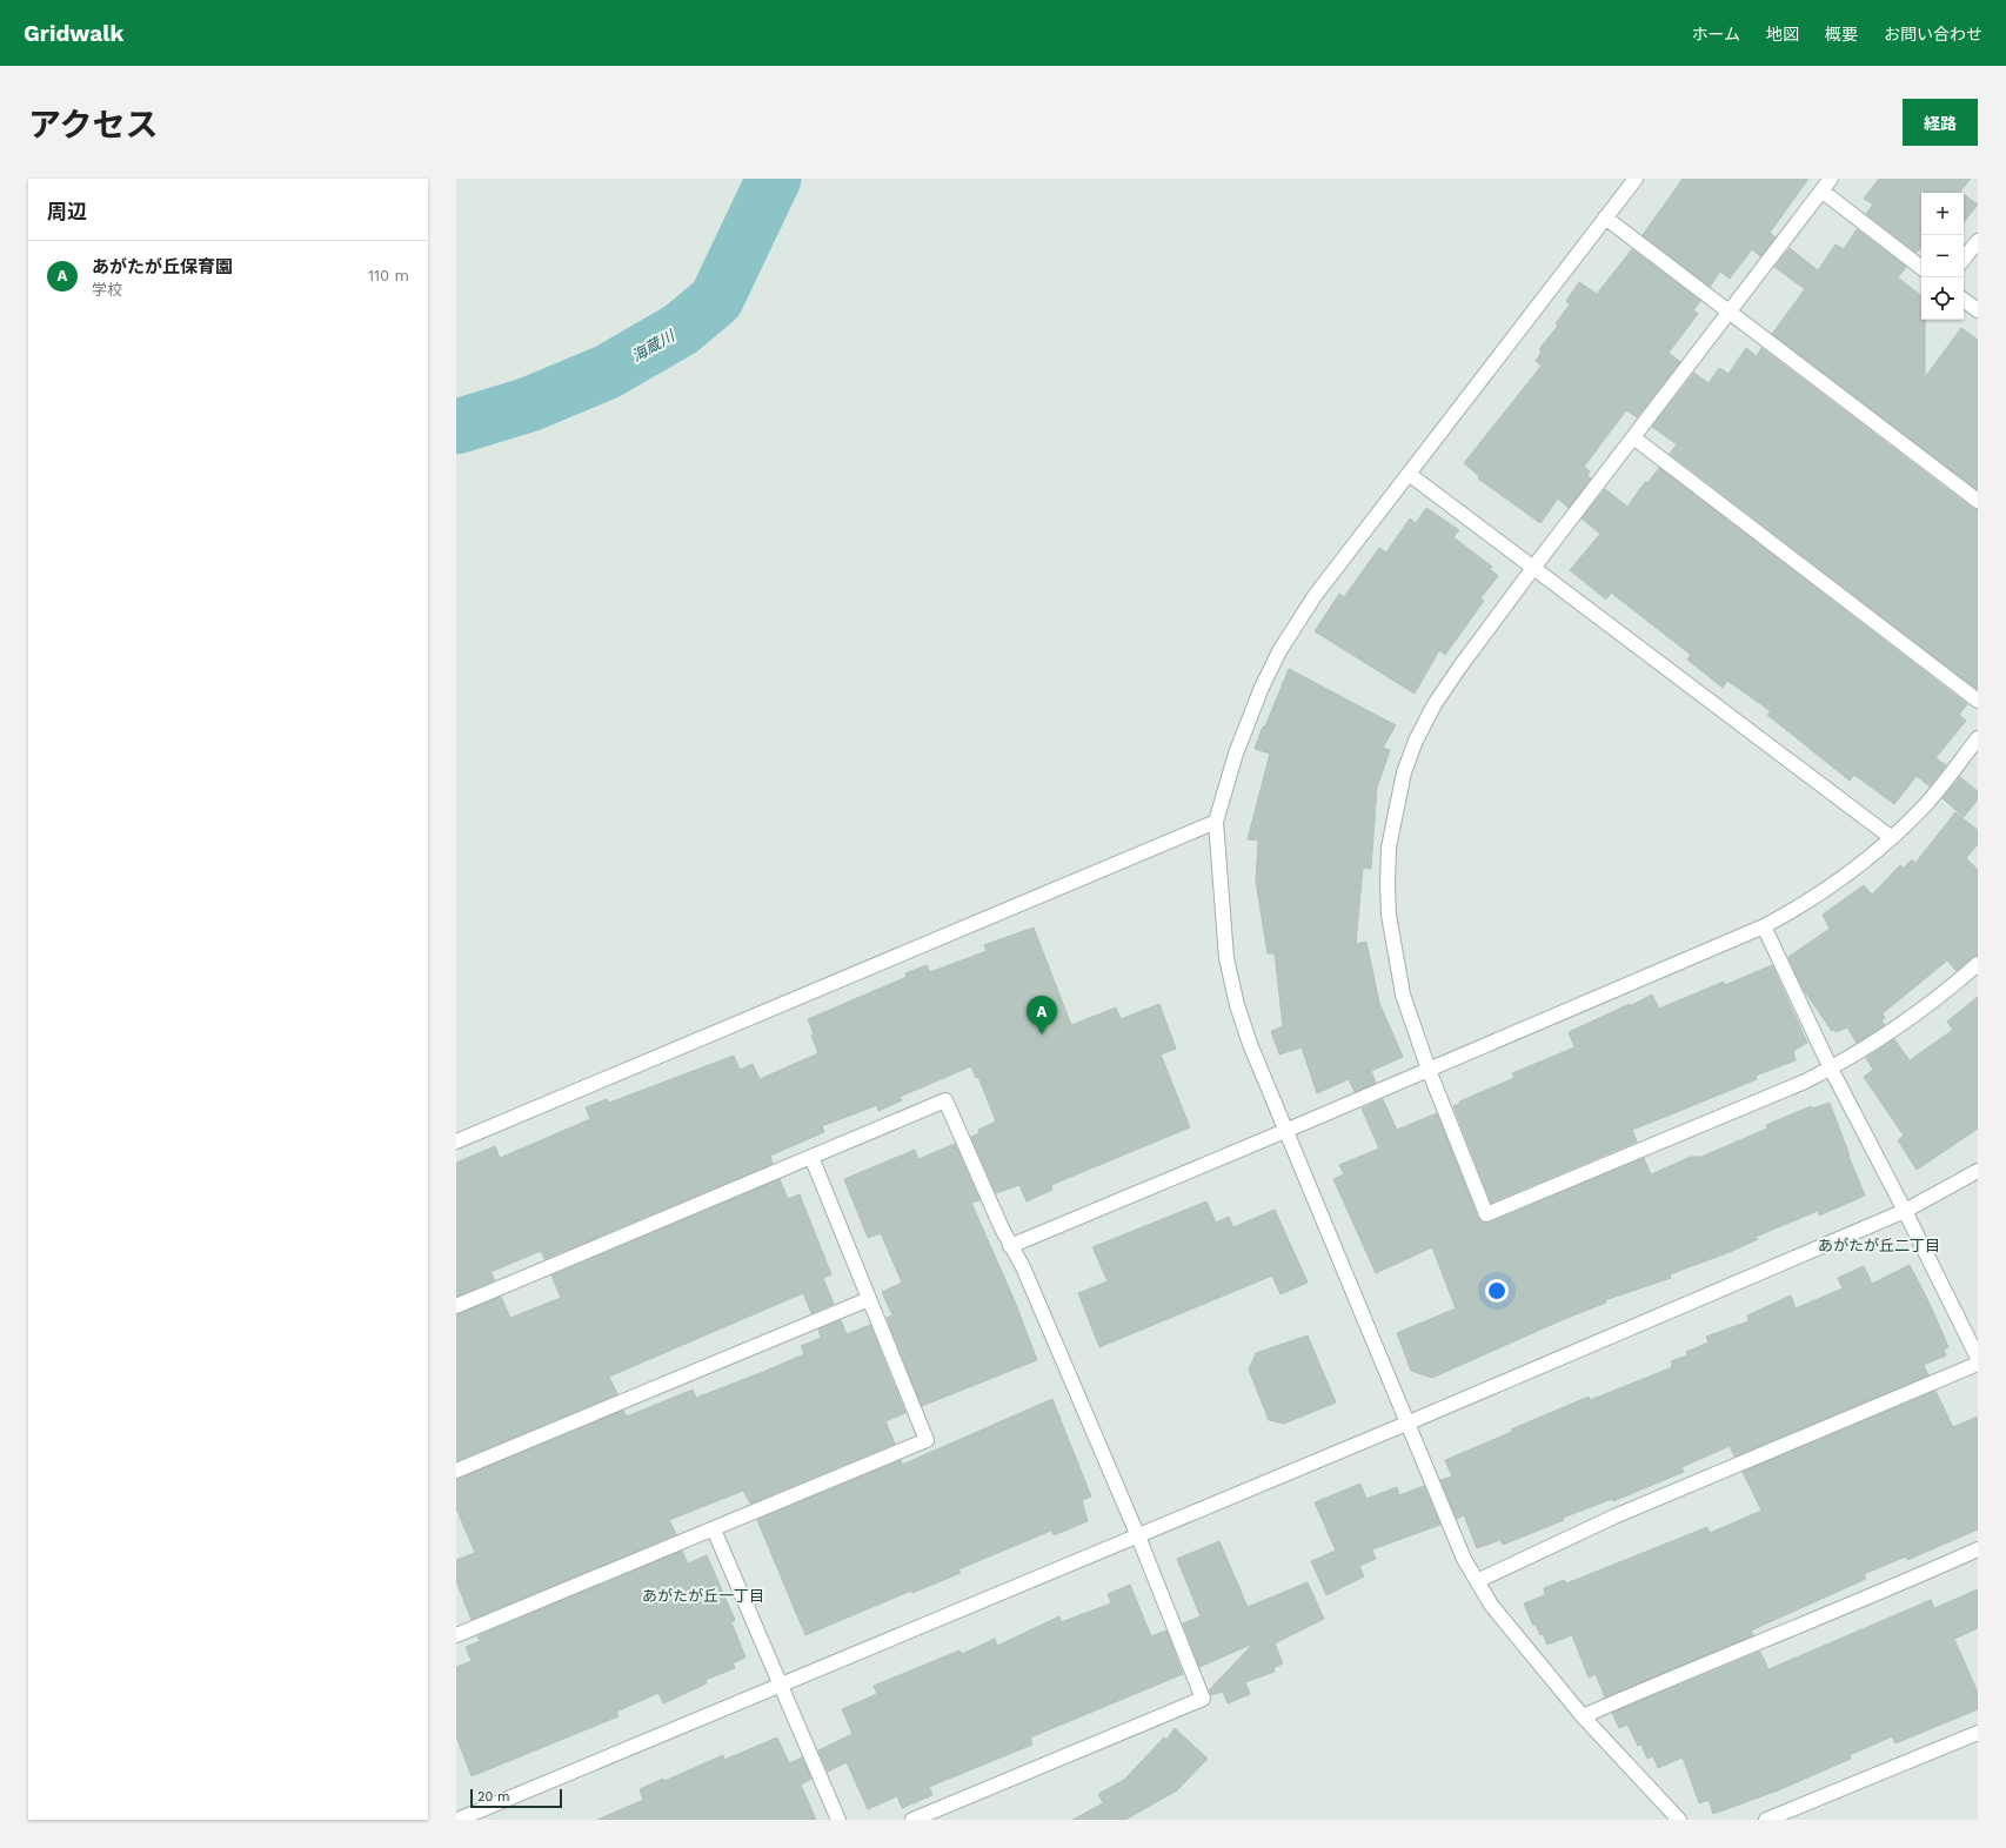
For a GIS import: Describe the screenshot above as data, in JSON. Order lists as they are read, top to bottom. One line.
{"districts":["あがたが丘二丁目","あがたが丘一丁目"],"water":["海蔵川"],"scale_bar":"20 m","page":{"header":"Gridwalk","nav":["ホーム","地図","概要","お問い合わせ"],"title":"アクセス","buttons":"経路","heading":"周辺","map_buttons":["+","−"],"list":[{"mark":"A","name":"あがたが丘保育園","note":"学校","value":"110 m"}],"pins":"A","scale":"20 m"}}
